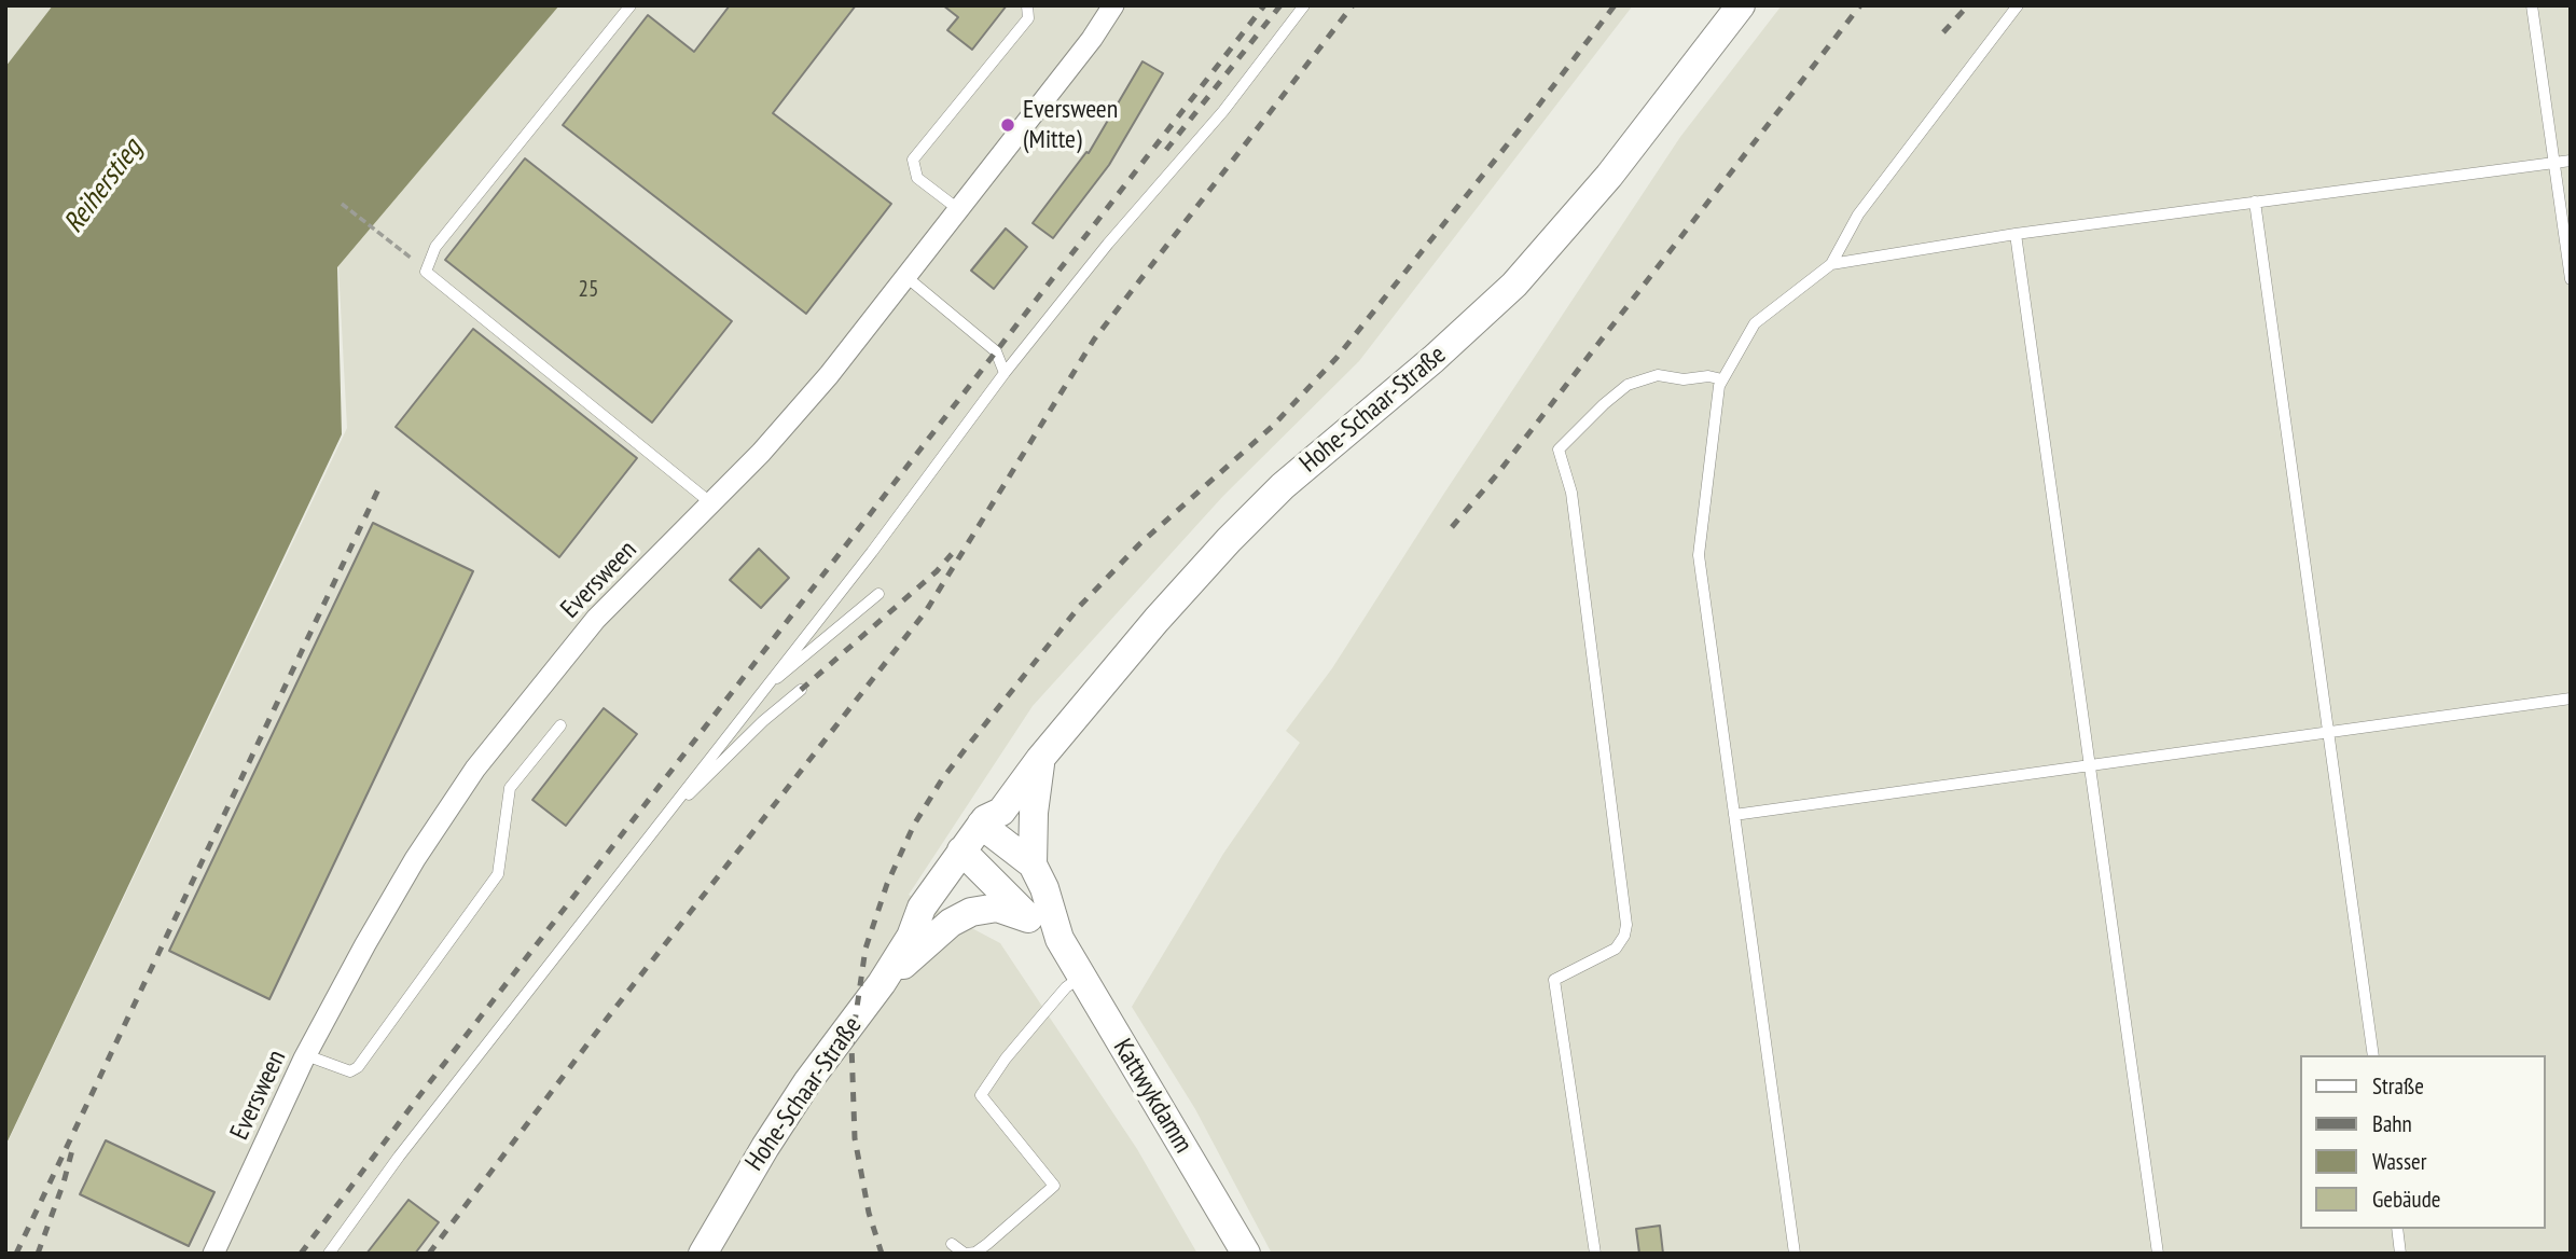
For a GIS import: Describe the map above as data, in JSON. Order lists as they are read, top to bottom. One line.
{"streets":{"main road":["Hohe-Schaar-Straße","Kattwykdamm"],"street":["Eversween"]},"crossings":[["Hohe-Schaar-Straße","Kattwykdamm"]],"water":["Reiherstieg"],"places":["Eversween (Mitte)"],"house_numbers":["25"],"legend":["Straße","Bahn","Wasser","Gebäude"]}
